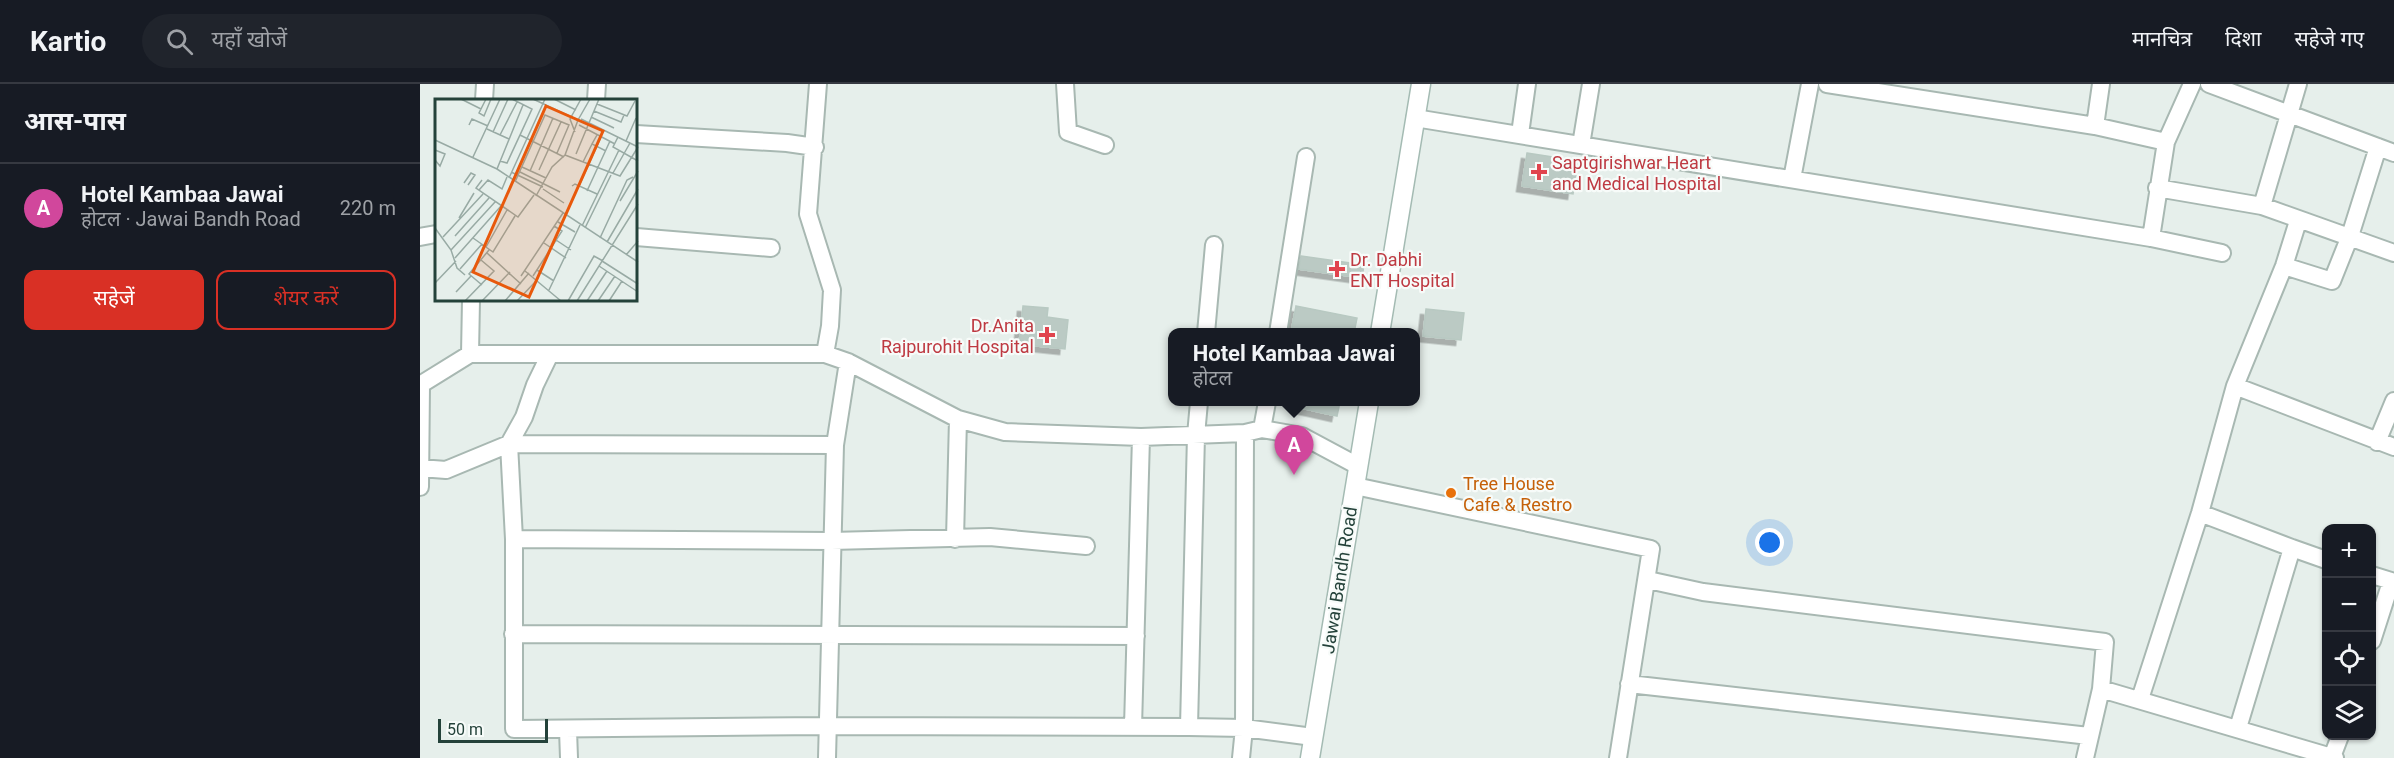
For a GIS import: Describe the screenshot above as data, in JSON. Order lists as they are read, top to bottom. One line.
{"streets":{"street":["Jawai Bandh Road"]},"places":{"health":["Saptgirishwar Heart and Medical Hospital","Dr. Dabhi ENT Hospital","Dr.Anita Rajpurohit Hospital"],"other":["Tree House Cafe & Restro"]},"scale_bar":"50 m","page":{"header":"Kartio","search":"यहाँ खोजें","nav":["मानचित्र","दिशा","सहेजे गए"],"heading":"आस-पास","list":[{"mark":"A","name":"Hotel Kambaa Jawai","note":"होटल · Jawai Bandh Road","value":"220 m"}],"buttons":["सहेजें","शेयर करें"],"popup":["Hotel Kambaa Jawai","होटल"],"pins":"A","map_buttons":["+","−"],"scale":"50 m"}}
